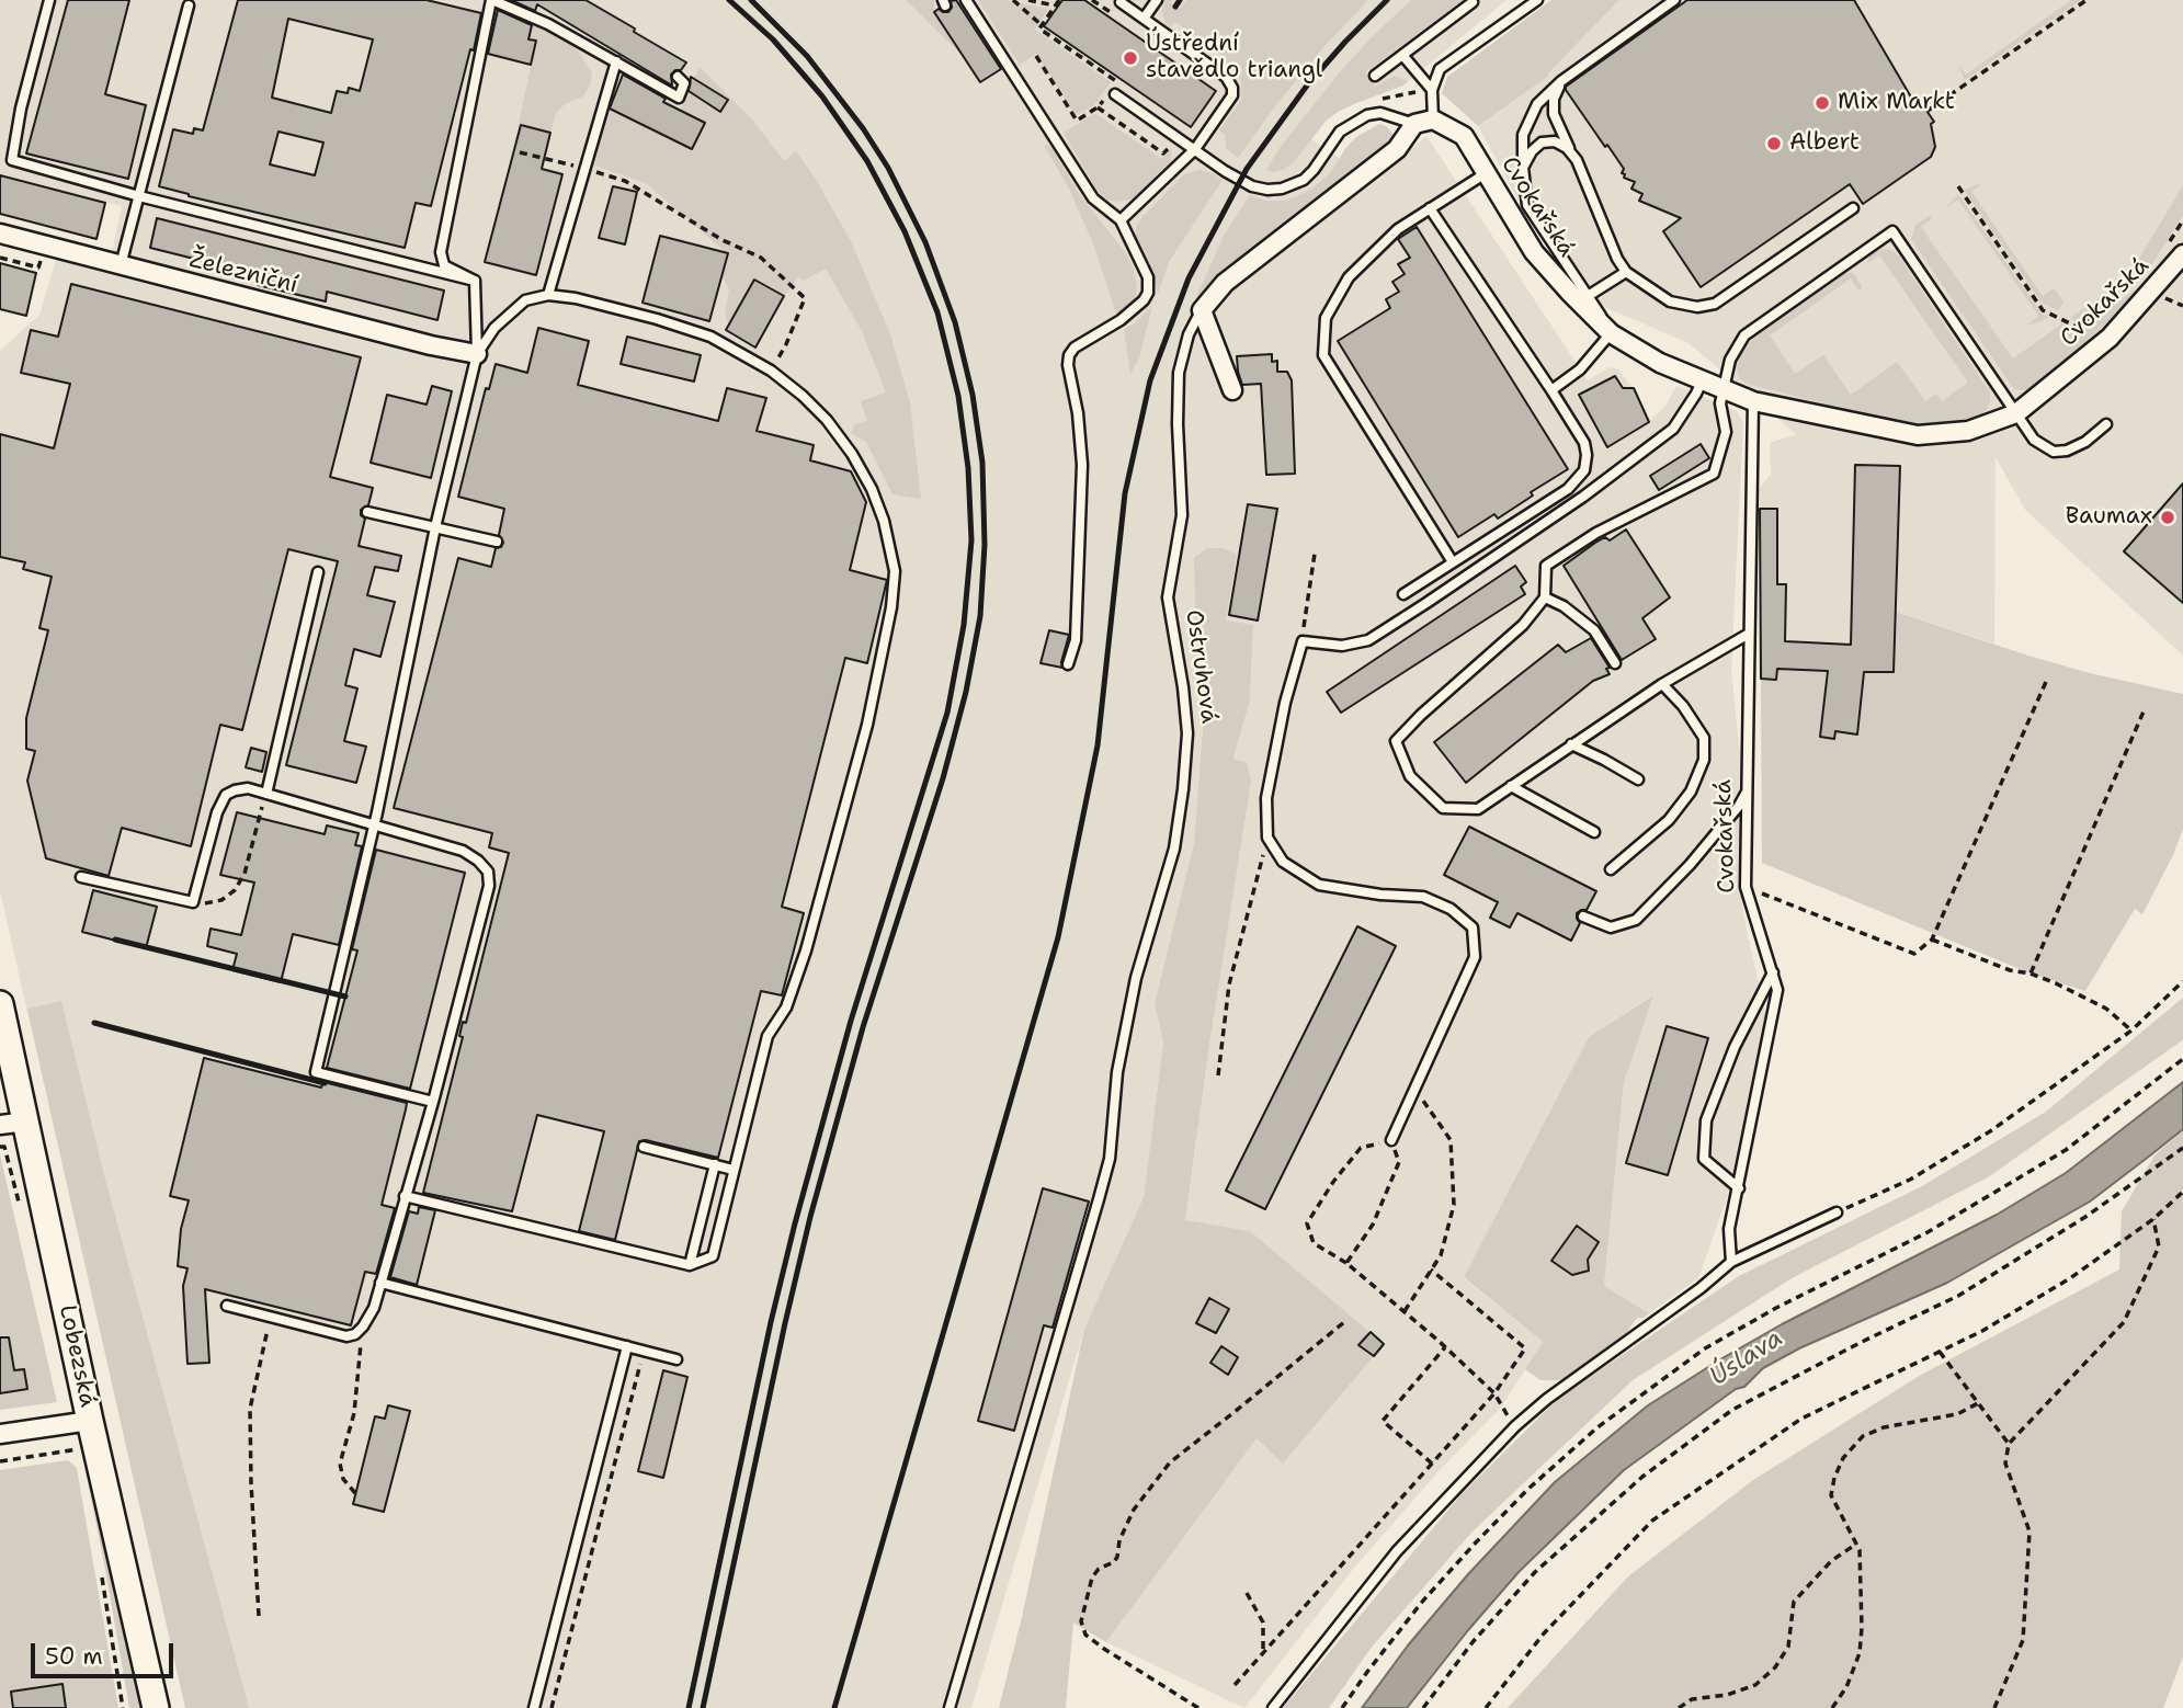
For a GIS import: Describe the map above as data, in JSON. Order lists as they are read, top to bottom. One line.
{"streets":{"street":["Cvokařská","Železniční","Ostruhová","Lobezská"]},"water":["Úslava"],"places":["Ústřední stavědlo triangl","Mix Markt","Albert","Baumax"],"scale_bar":"50 m"}
